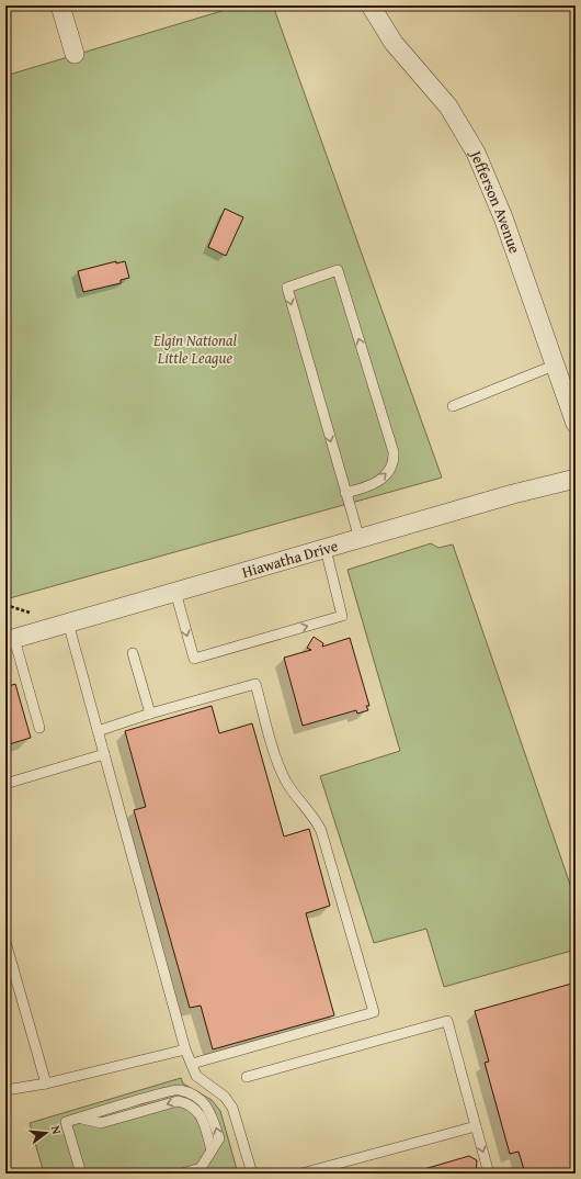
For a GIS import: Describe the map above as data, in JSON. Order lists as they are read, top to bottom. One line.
{"streets":{"street":["Jefferson Avenue","Hiawatha Drive"]},"parks":["Elgin National Little League"],"north":"right"}
